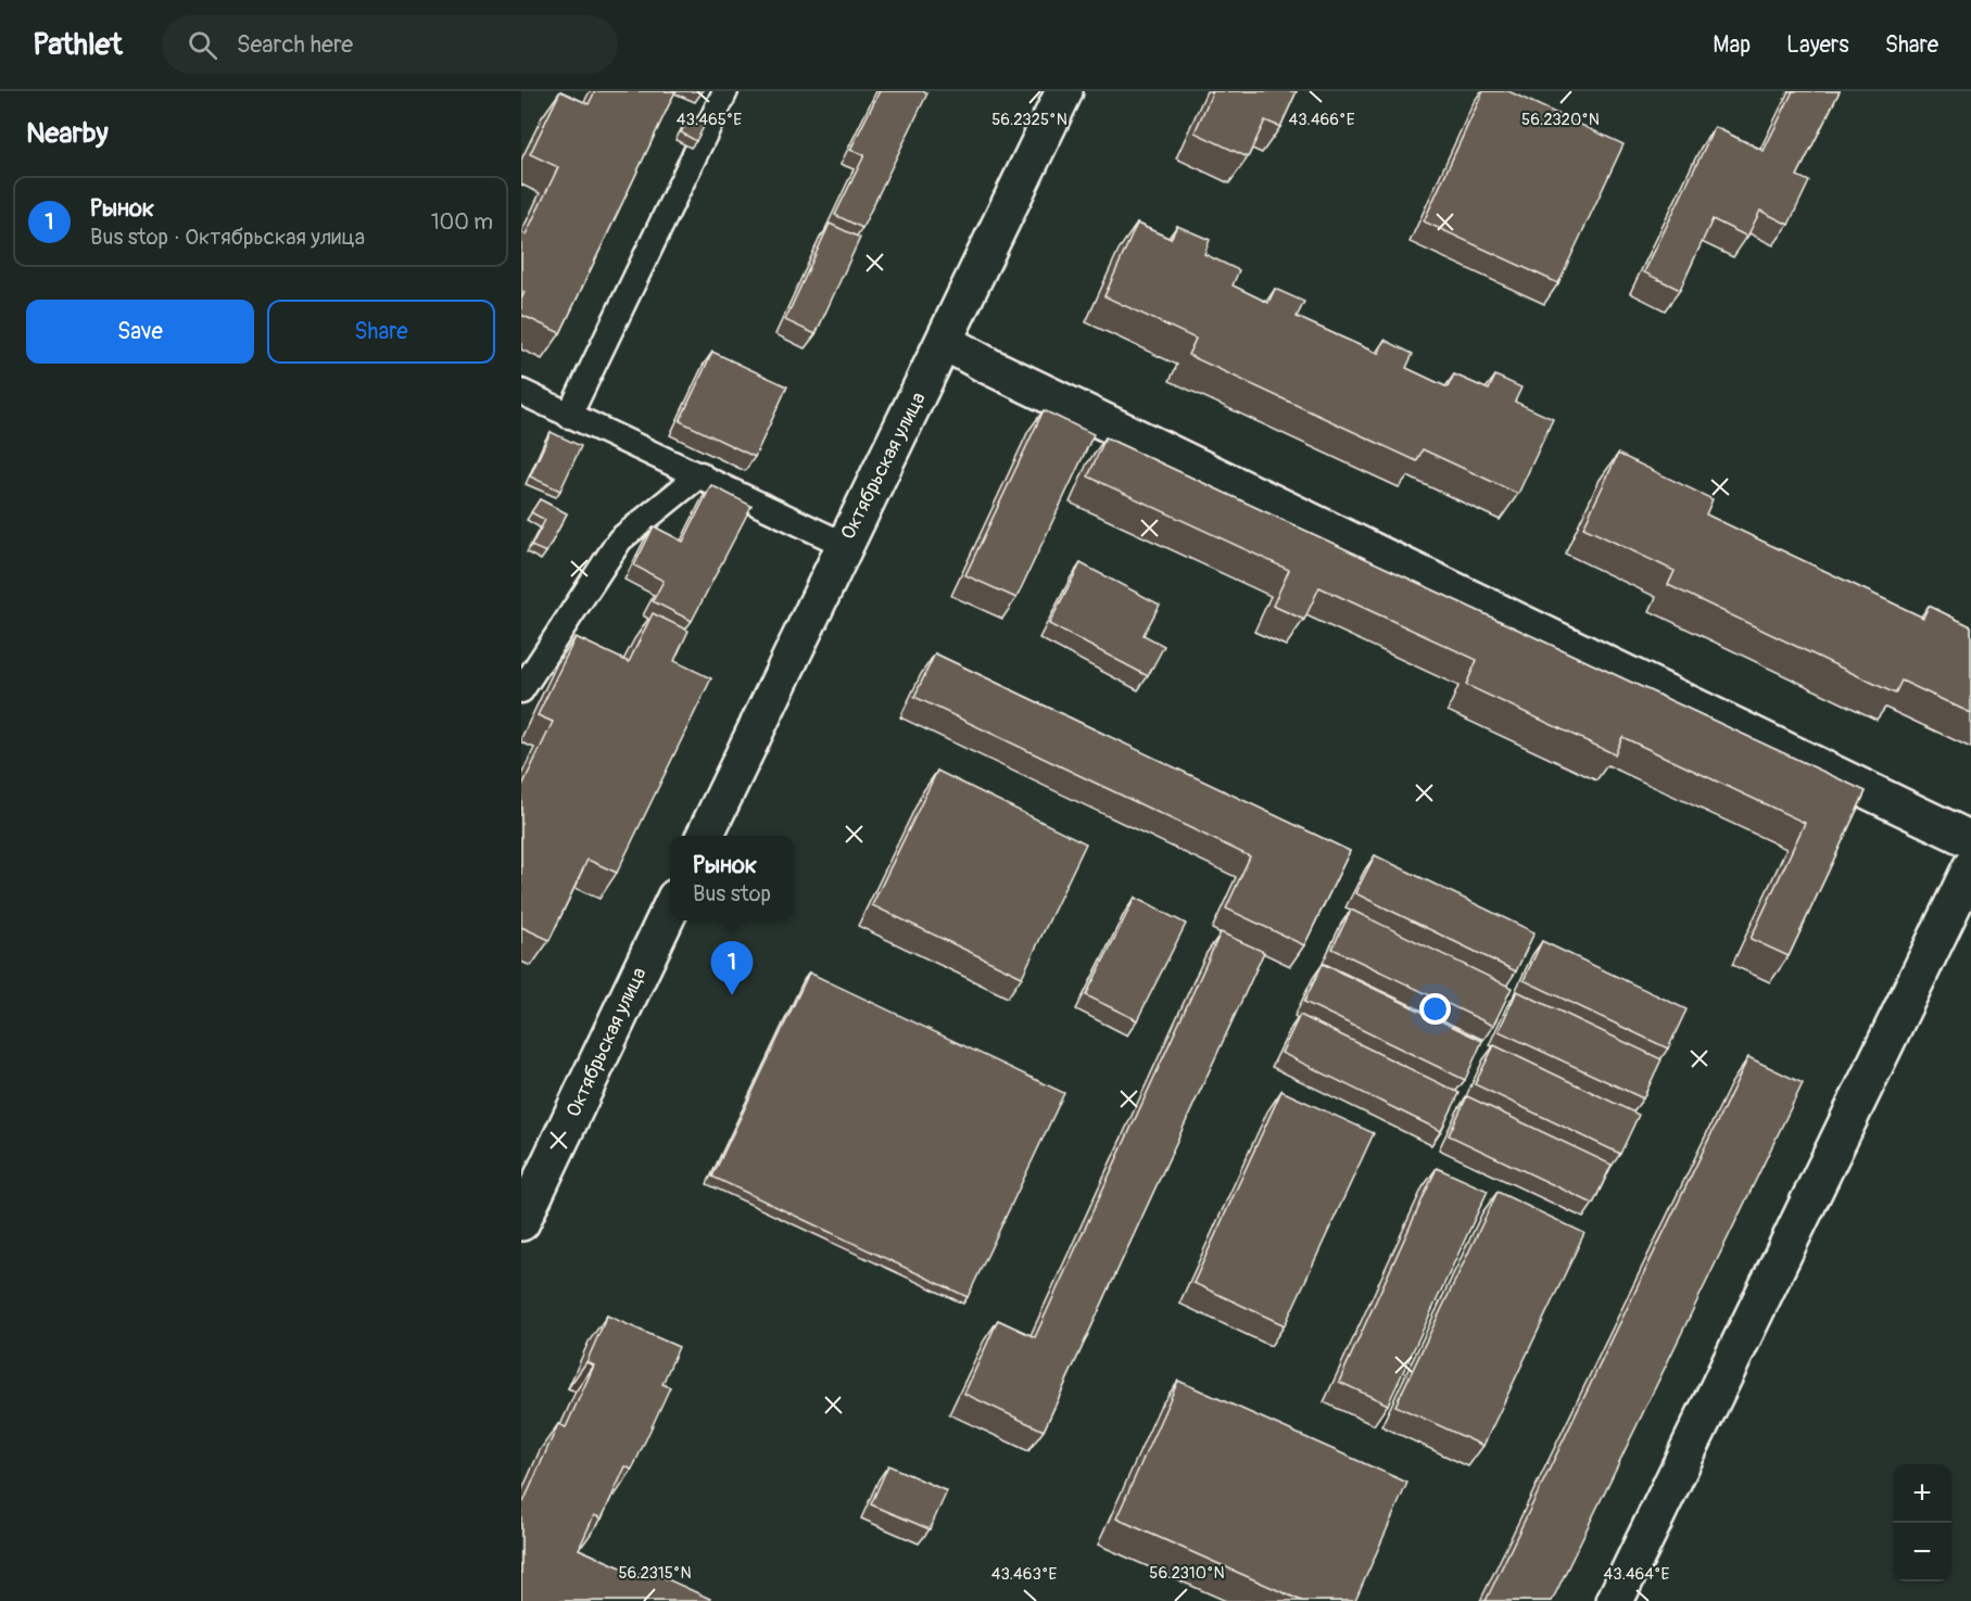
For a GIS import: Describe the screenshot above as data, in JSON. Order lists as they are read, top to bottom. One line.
{"streets":{"street":["Октябрьская улица"]},"page":{"header":"Pathlet","search":"Search here","nav":["Map","Layers","Share"],"heading":"Nearby","list":[{"mark":"1","name":"Рынок","note":"Bus stop · Октябрьская улица","value":"100 m"}],"buttons":["Save","Share"],"popup":["Рынок","Bus stop"],"pins":"1","map_buttons":["+","−"]},"coordinates":["43.465°E","43.466°E","56.2325°N","56.2320°N","56.2315°N","56.2310°N","43.463°E","43.464°E"]}
